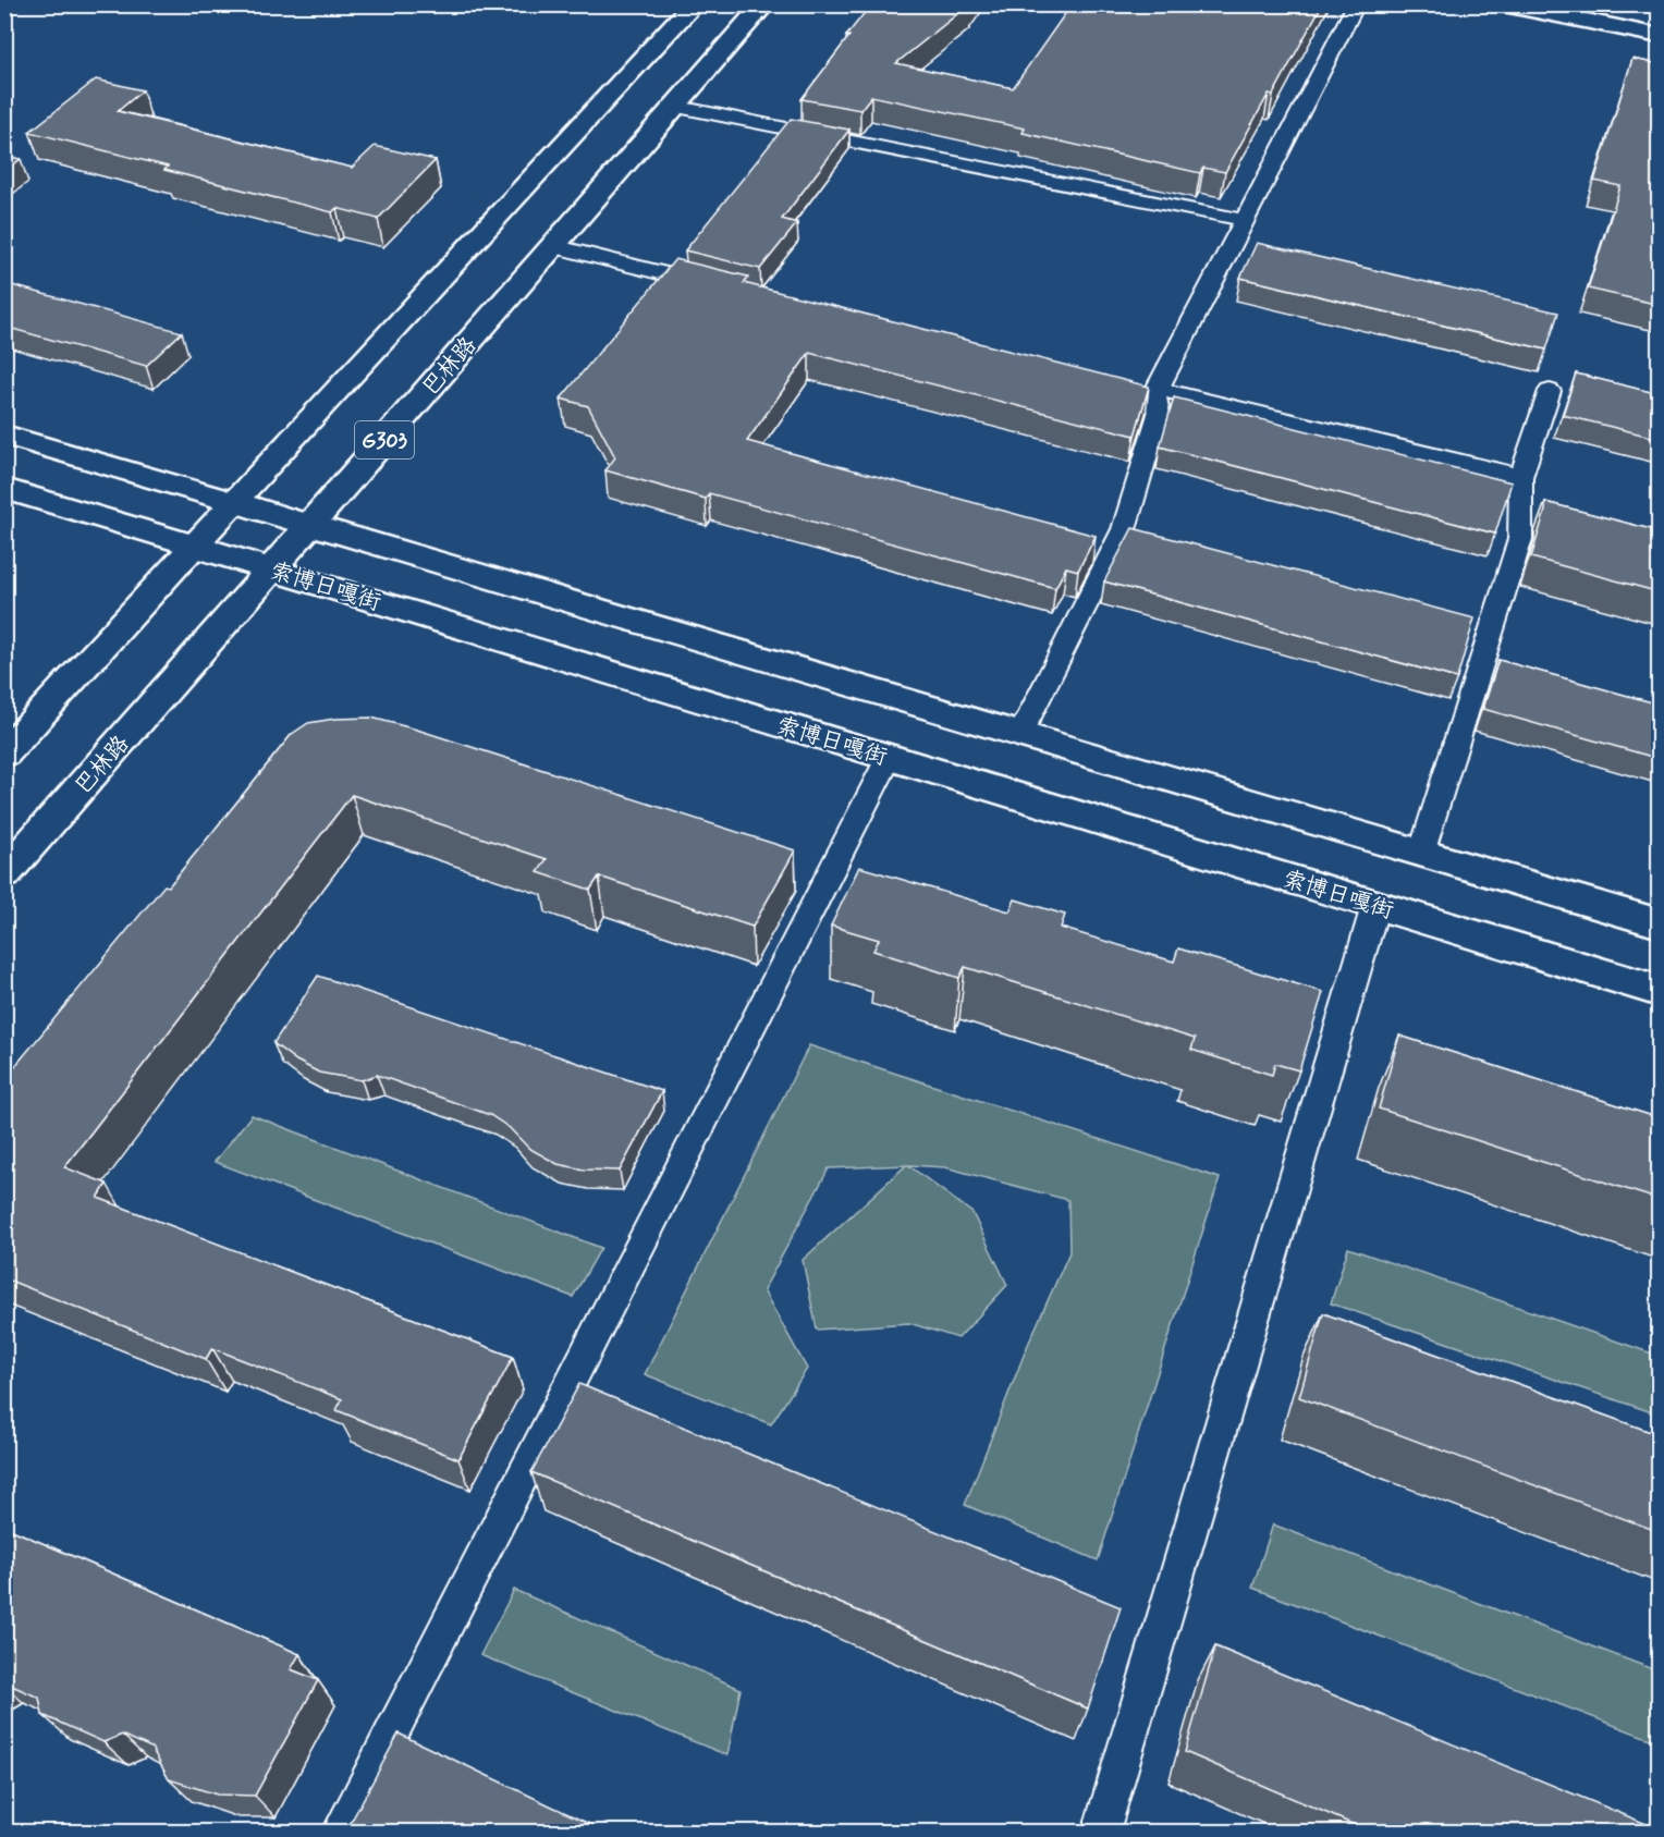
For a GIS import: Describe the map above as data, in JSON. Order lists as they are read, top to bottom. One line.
{"streets":{"main road":["巴林路","G303","索博日嘎街"]},"crossings":[["巴林路","索博日嘎街"]]}
